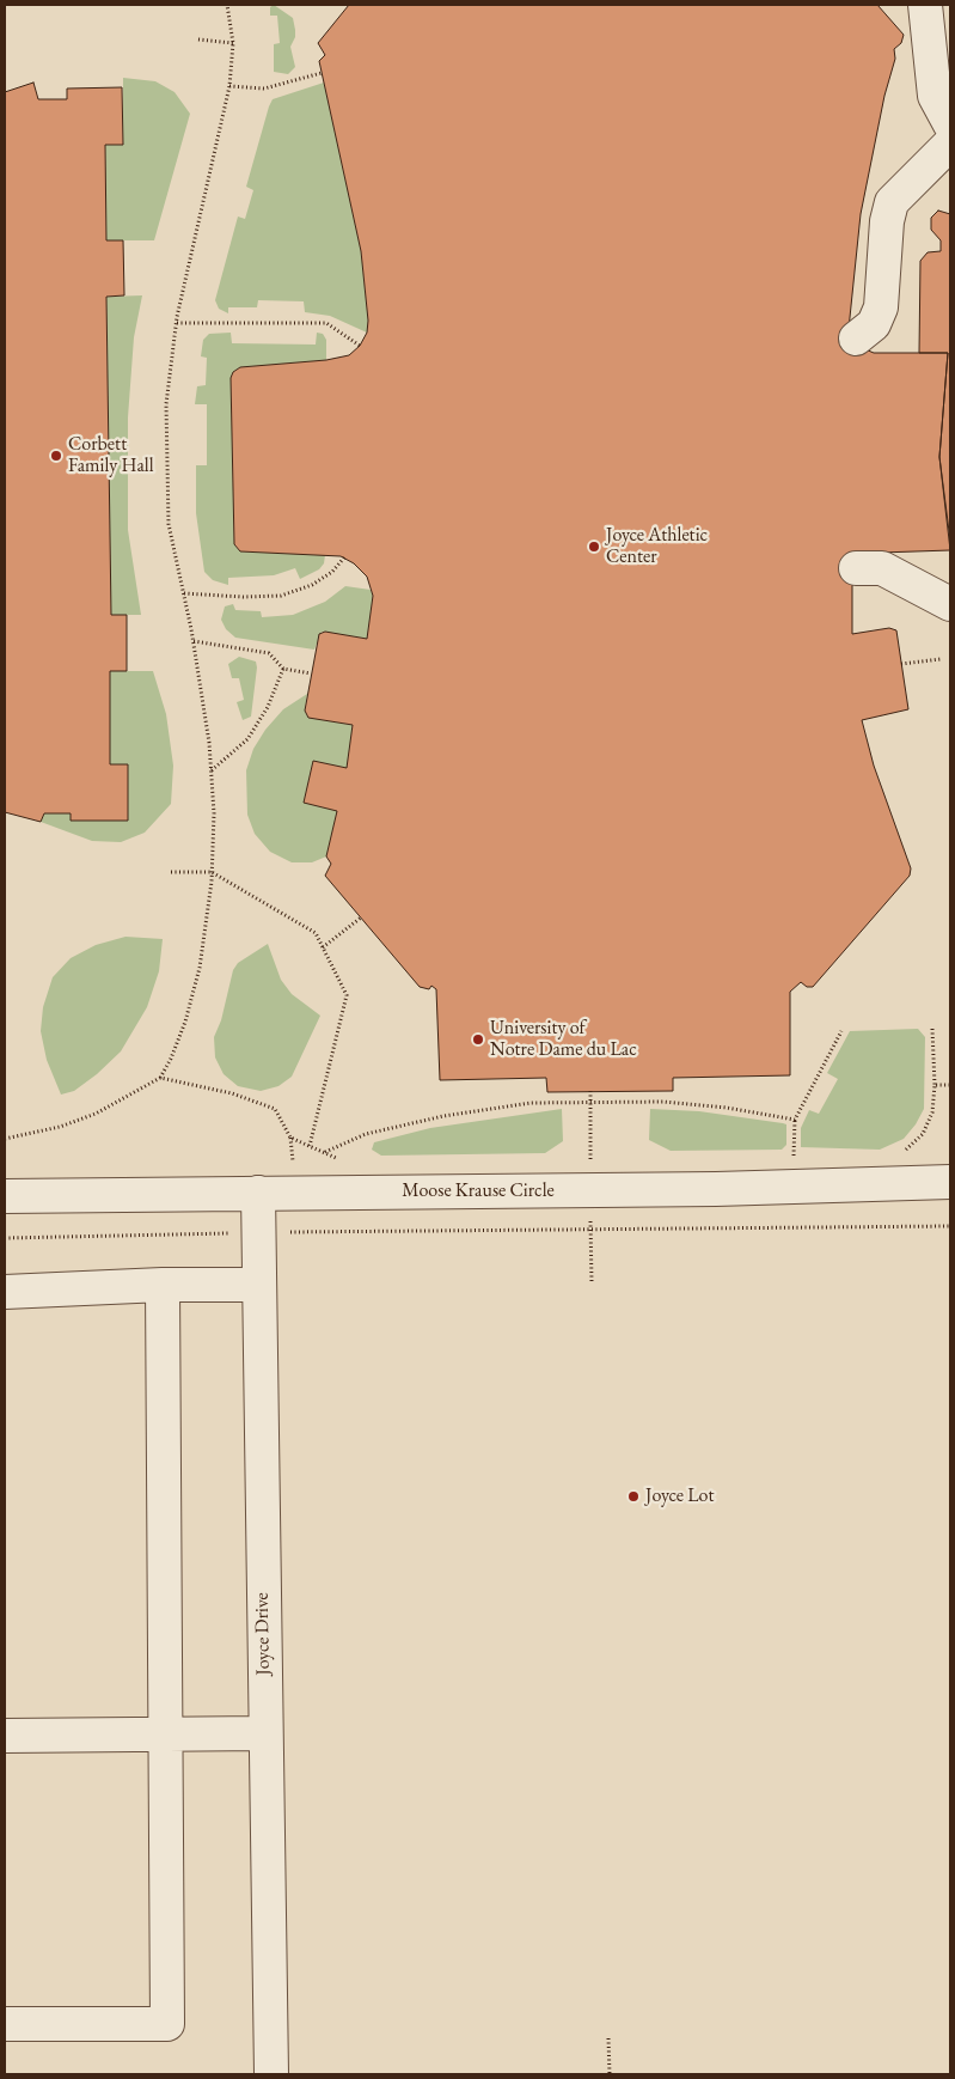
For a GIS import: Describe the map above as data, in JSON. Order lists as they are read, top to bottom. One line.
{"streets":{"street":["Moose Krause Circle","Joyce Drive"]},"crossings":[["Moose Krause Circle","Joyce Drive"]],"places":["Corbett Family Hall","Joyce Athletic Center","University of Notre Dame du Lac","Joyce Lot"]}
